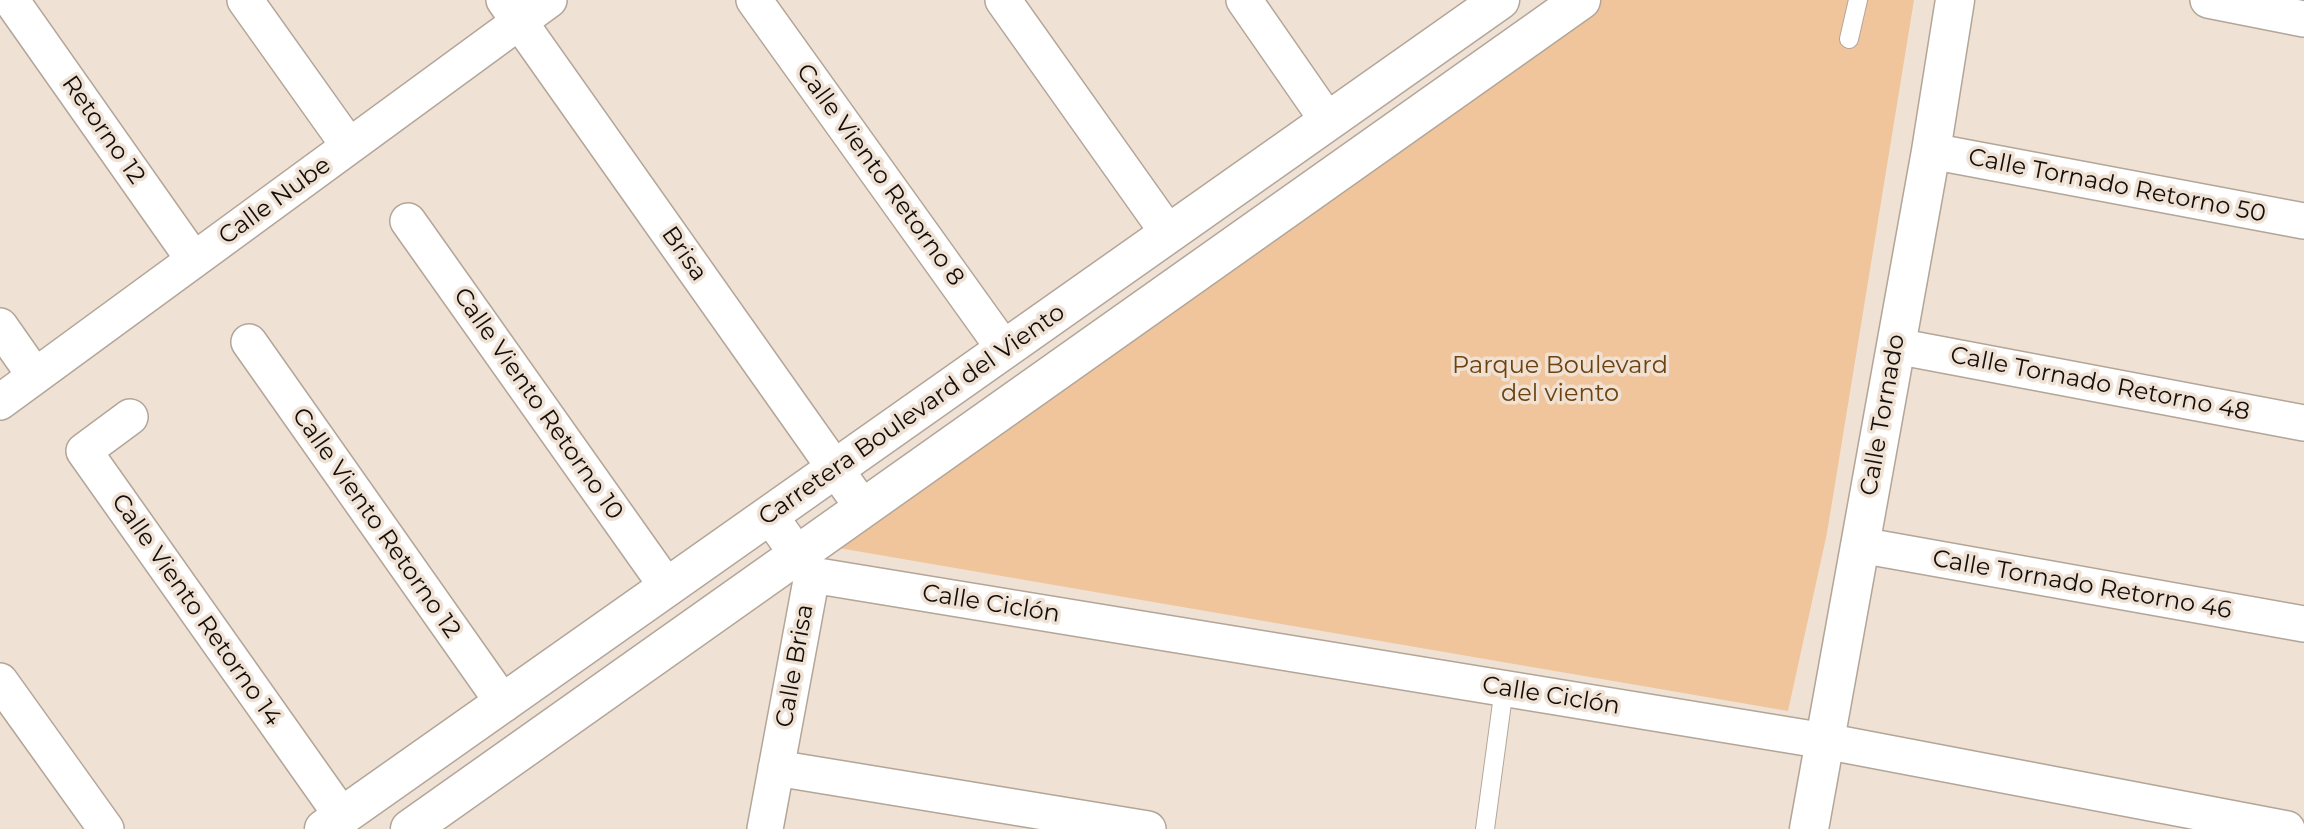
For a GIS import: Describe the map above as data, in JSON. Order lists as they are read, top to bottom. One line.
{"streets":{"street":["Retorno 12","Calle Viento Retorno 8","Calle Tornado Retorno 50","Calle Nube","Brisa","Calle Tornado Retorno 48","Calle Viento Retorno 10","Carretera Boulevard del Viento","Calle Tornado","Calle Viento Retorno 12","Calle Tornado Retorno 46","Calle Ciclón","Calle Viento Retorno 14","Calle Brisa"]},"crossings":[["Retorno 12","Calle Nube"],["Calle Viento Retorno 8","Carretera Boulevard del Viento"],["Calle Tornado Retorno 50","Calle Tornado"],["Calle Nube","Brisa"],["Brisa","Carretera Boulevard del Viento"],["Calle Tornado Retorno 48","Calle Tornado"],["Calle Viento Retorno 10","Carretera Boulevard del Viento"],["Carretera Boulevard del Viento","Calle Viento Retorno 12"],["Carretera Boulevard del Viento","Calle Ciclón"],["Carretera Boulevard del Viento","Calle Viento Retorno 14"],["Carretera Boulevard del Viento","Calle Brisa"],["Calle Tornado","Calle Tornado Retorno 46"],["Calle Tornado","Calle Ciclón"],["Calle Ciclón","Calle Brisa"]],"parks":["Parque Boulevard del viento"]}
